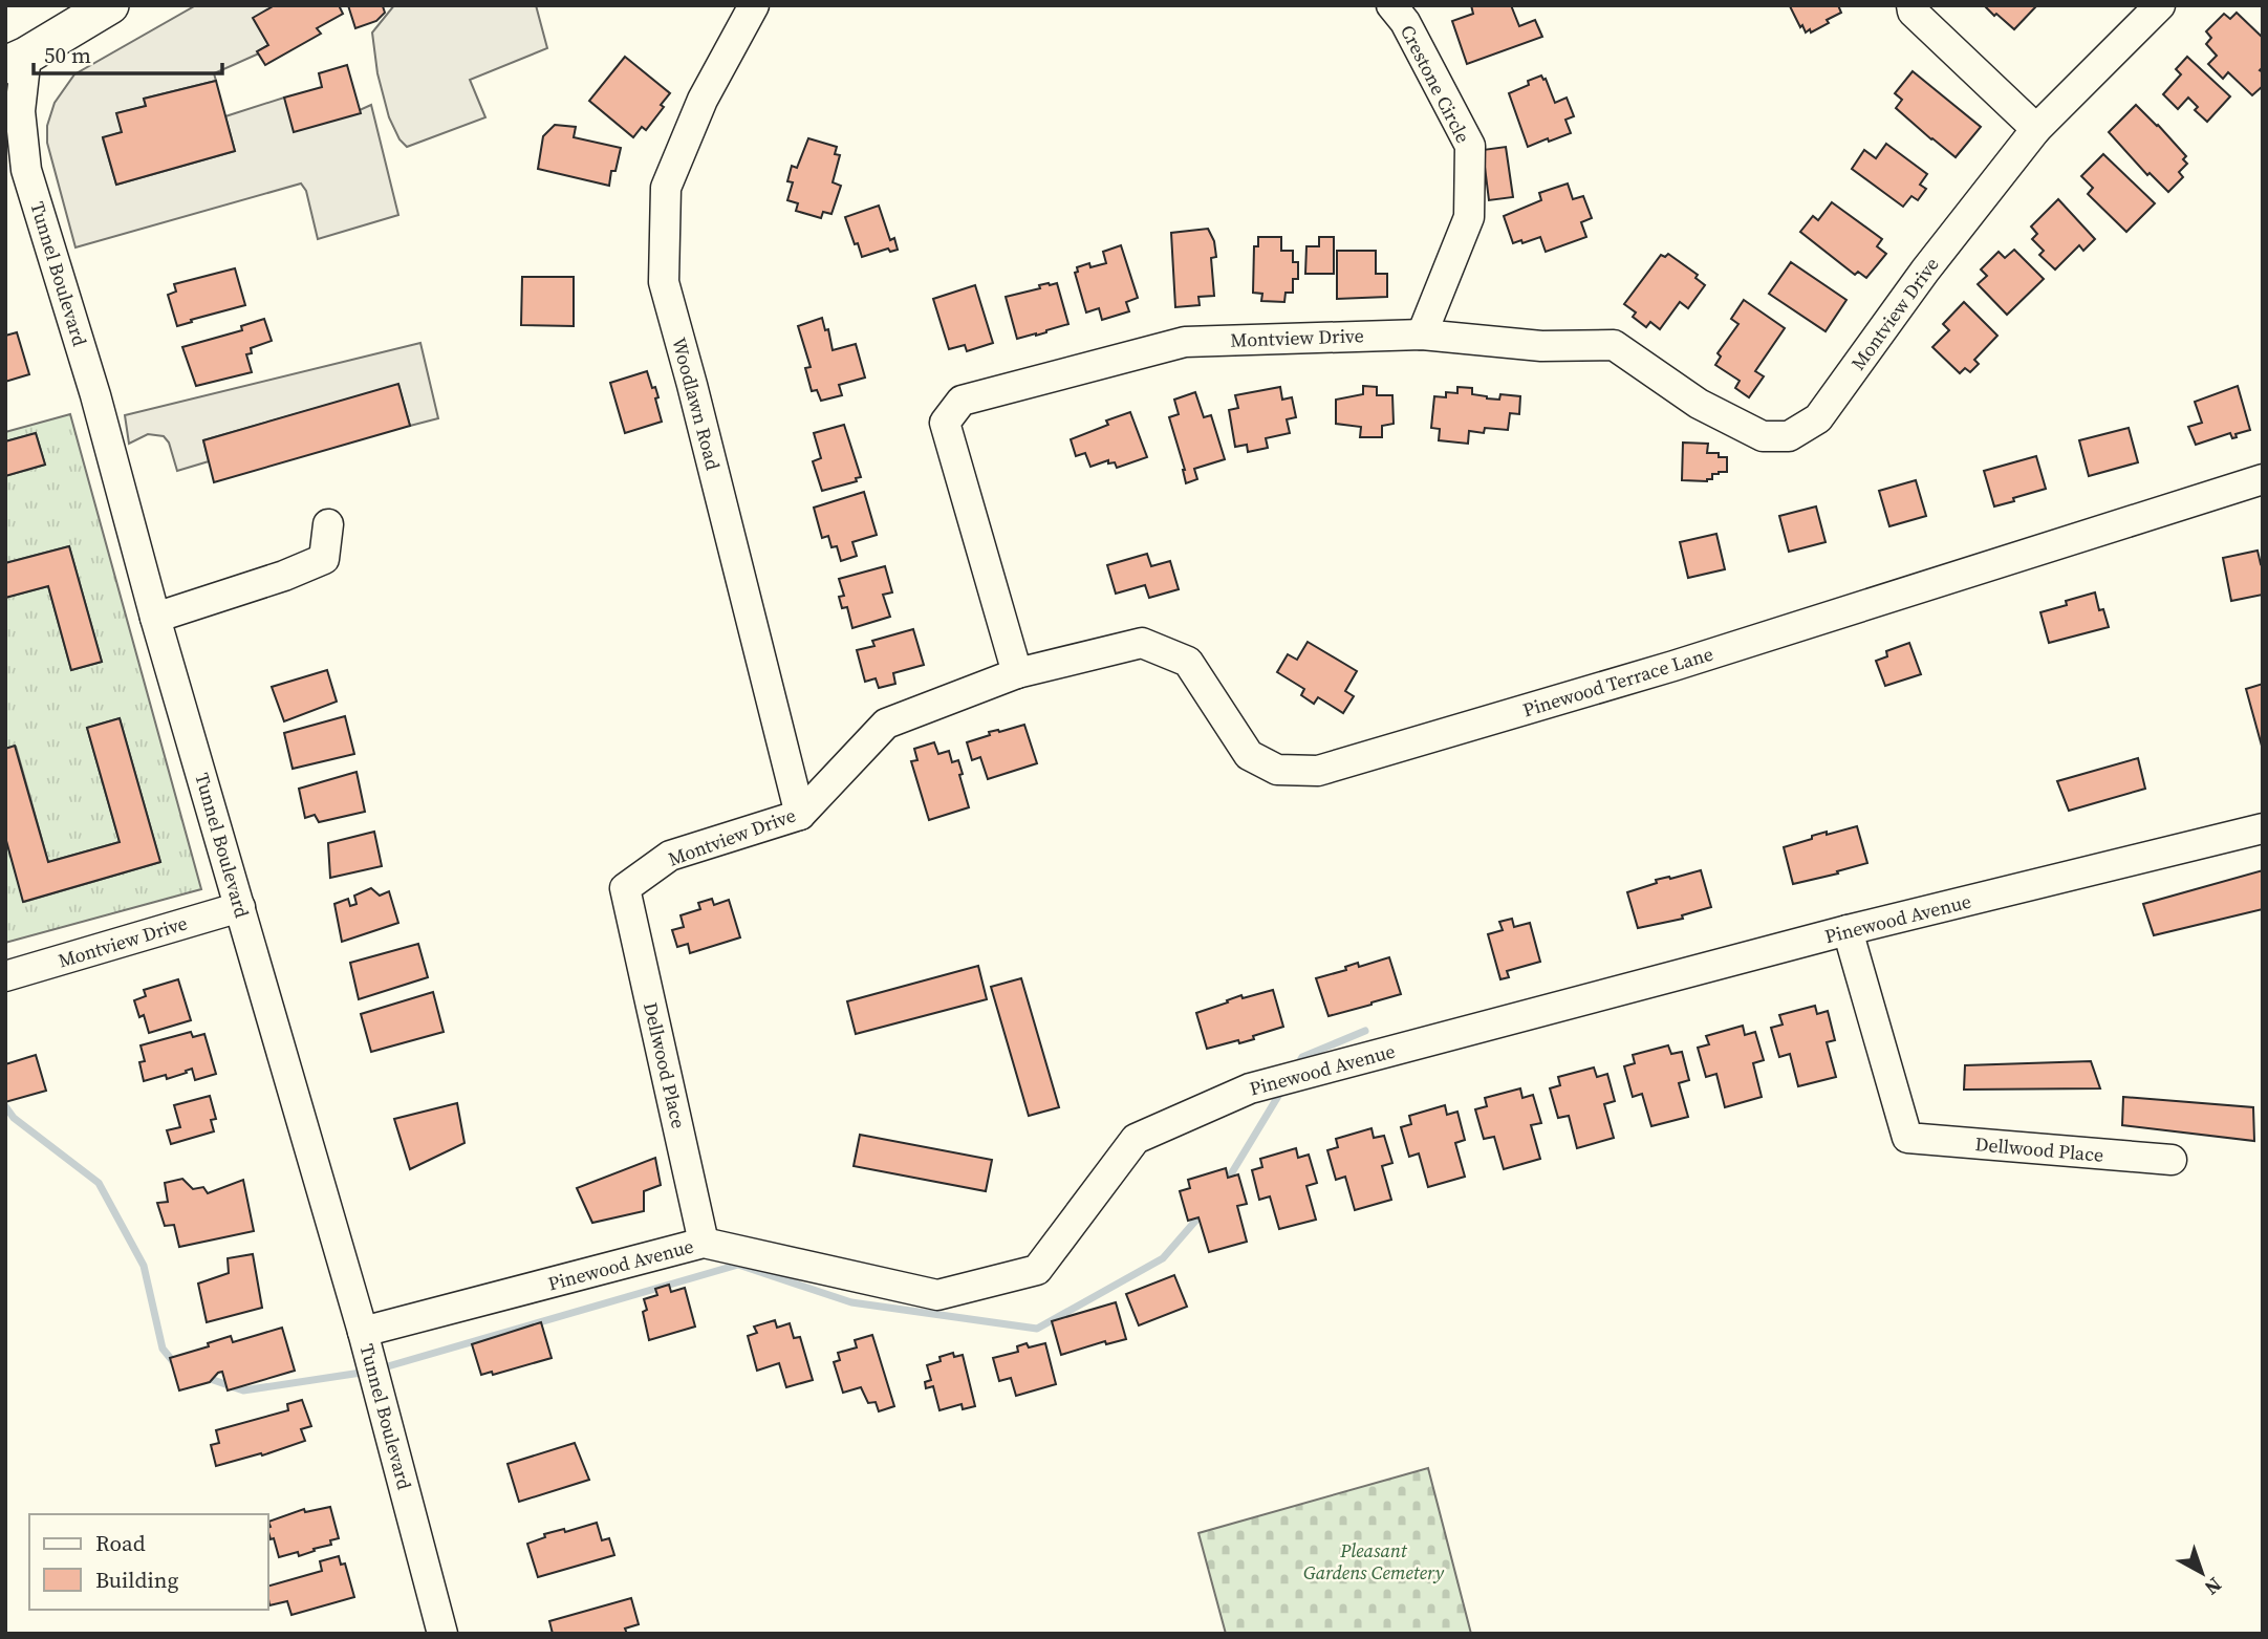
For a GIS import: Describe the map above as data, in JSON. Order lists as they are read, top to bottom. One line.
{"streets":{"street":["Crestone Circle","Tunnel Boulevard","Montview Drive","Woodlawn Road","Pinewood Terrace Lane","Pinewood Avenue","Dellwood Place"]},"crossings":[["Crestone Circle","Montview Drive"],["Tunnel Boulevard","Montview Drive"],["Tunnel Boulevard","Pinewood Avenue"],["Montview Drive","Woodlawn Road"],["Montview Drive","Pinewood Terrace Lane"],["Montview Drive","Dellwood Place"],["Pinewood Avenue","Dellwood Place"]],"parks":["Pleasant Gardens Cemetery"],"legend":["Road","Building"],"scale_bar":"50 m","north":"bottom right"}
